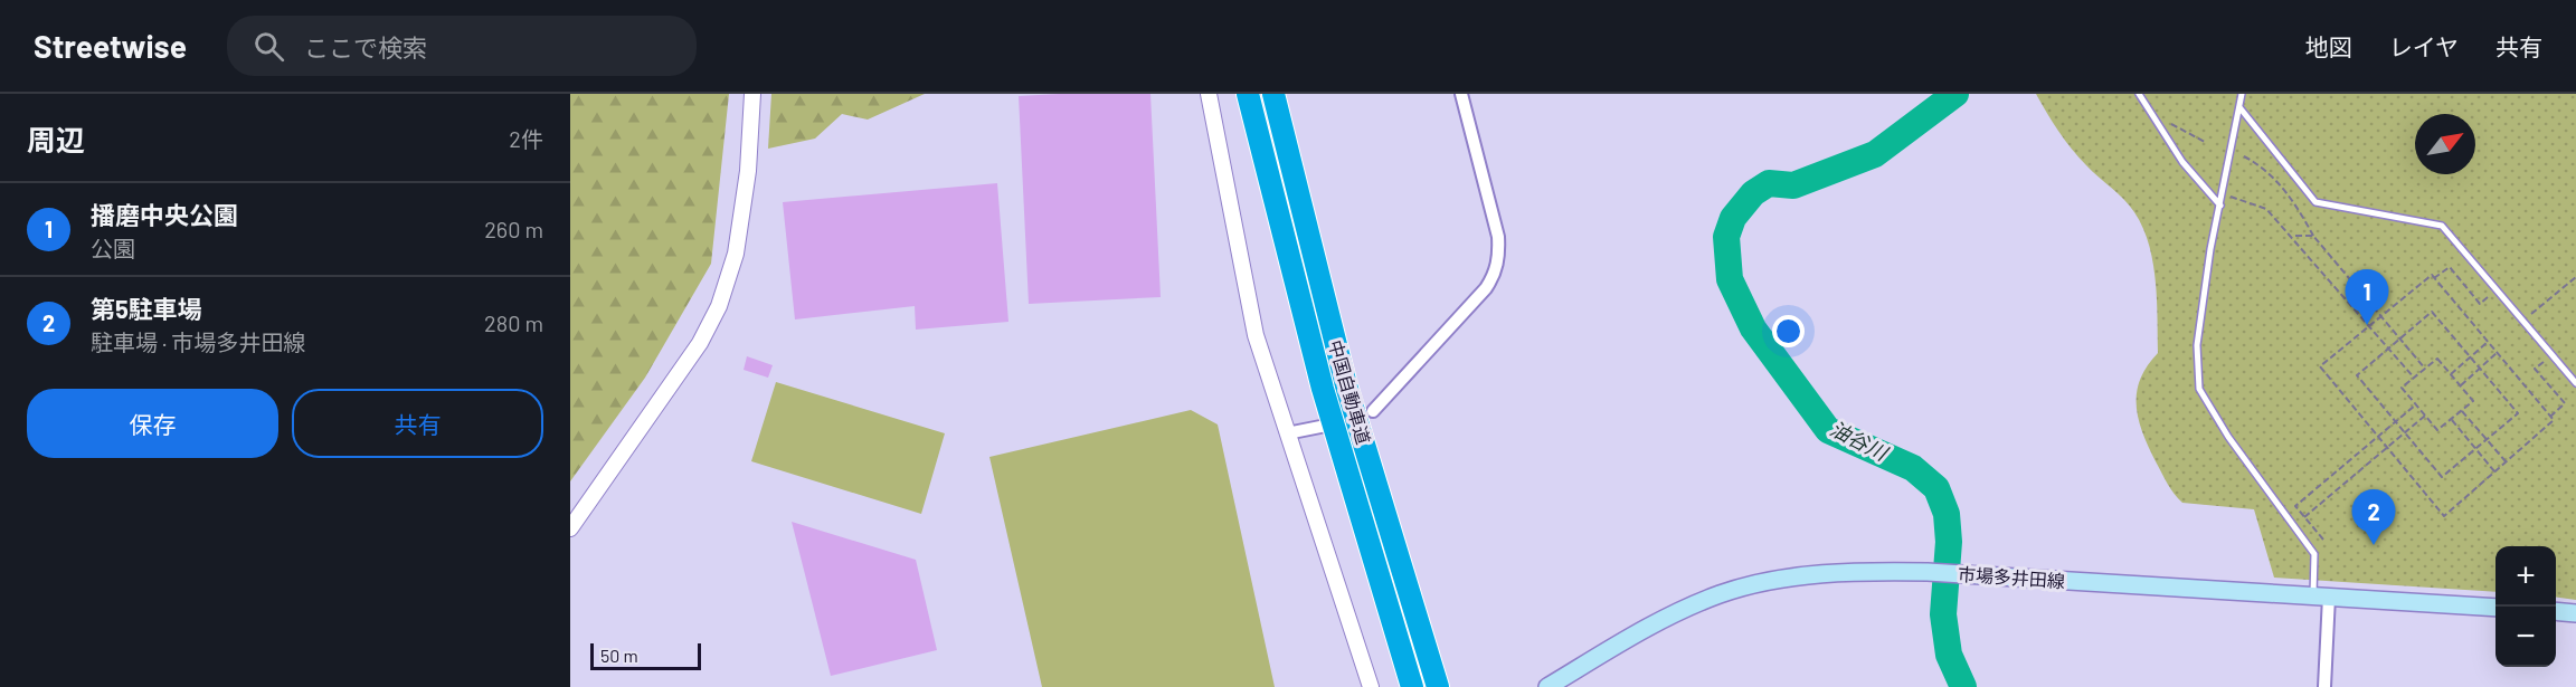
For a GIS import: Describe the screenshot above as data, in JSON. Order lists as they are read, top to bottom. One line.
{"streets":{"highway":["中国自動車道"],"main road":["市場多井田線"]},"water":["油谷川"],"scale_bar":"50 m","north":"top right","page":{"header":"Streetwise","search":"ここで検索","nav":["地図","レイヤ","共有"],"heading":["周辺","2件"],"list":[{"mark":"1","name":"播磨中央公園","note":"公園","value":"260 m"},{"mark":"2","name":"第5駐車場","note":"駐車場 · 市場多井田線","value":"280 m"}],"pins":["1","2"],"buttons":["保存","共有"],"map_buttons":["+","−"],"scale":"50 m"}}
